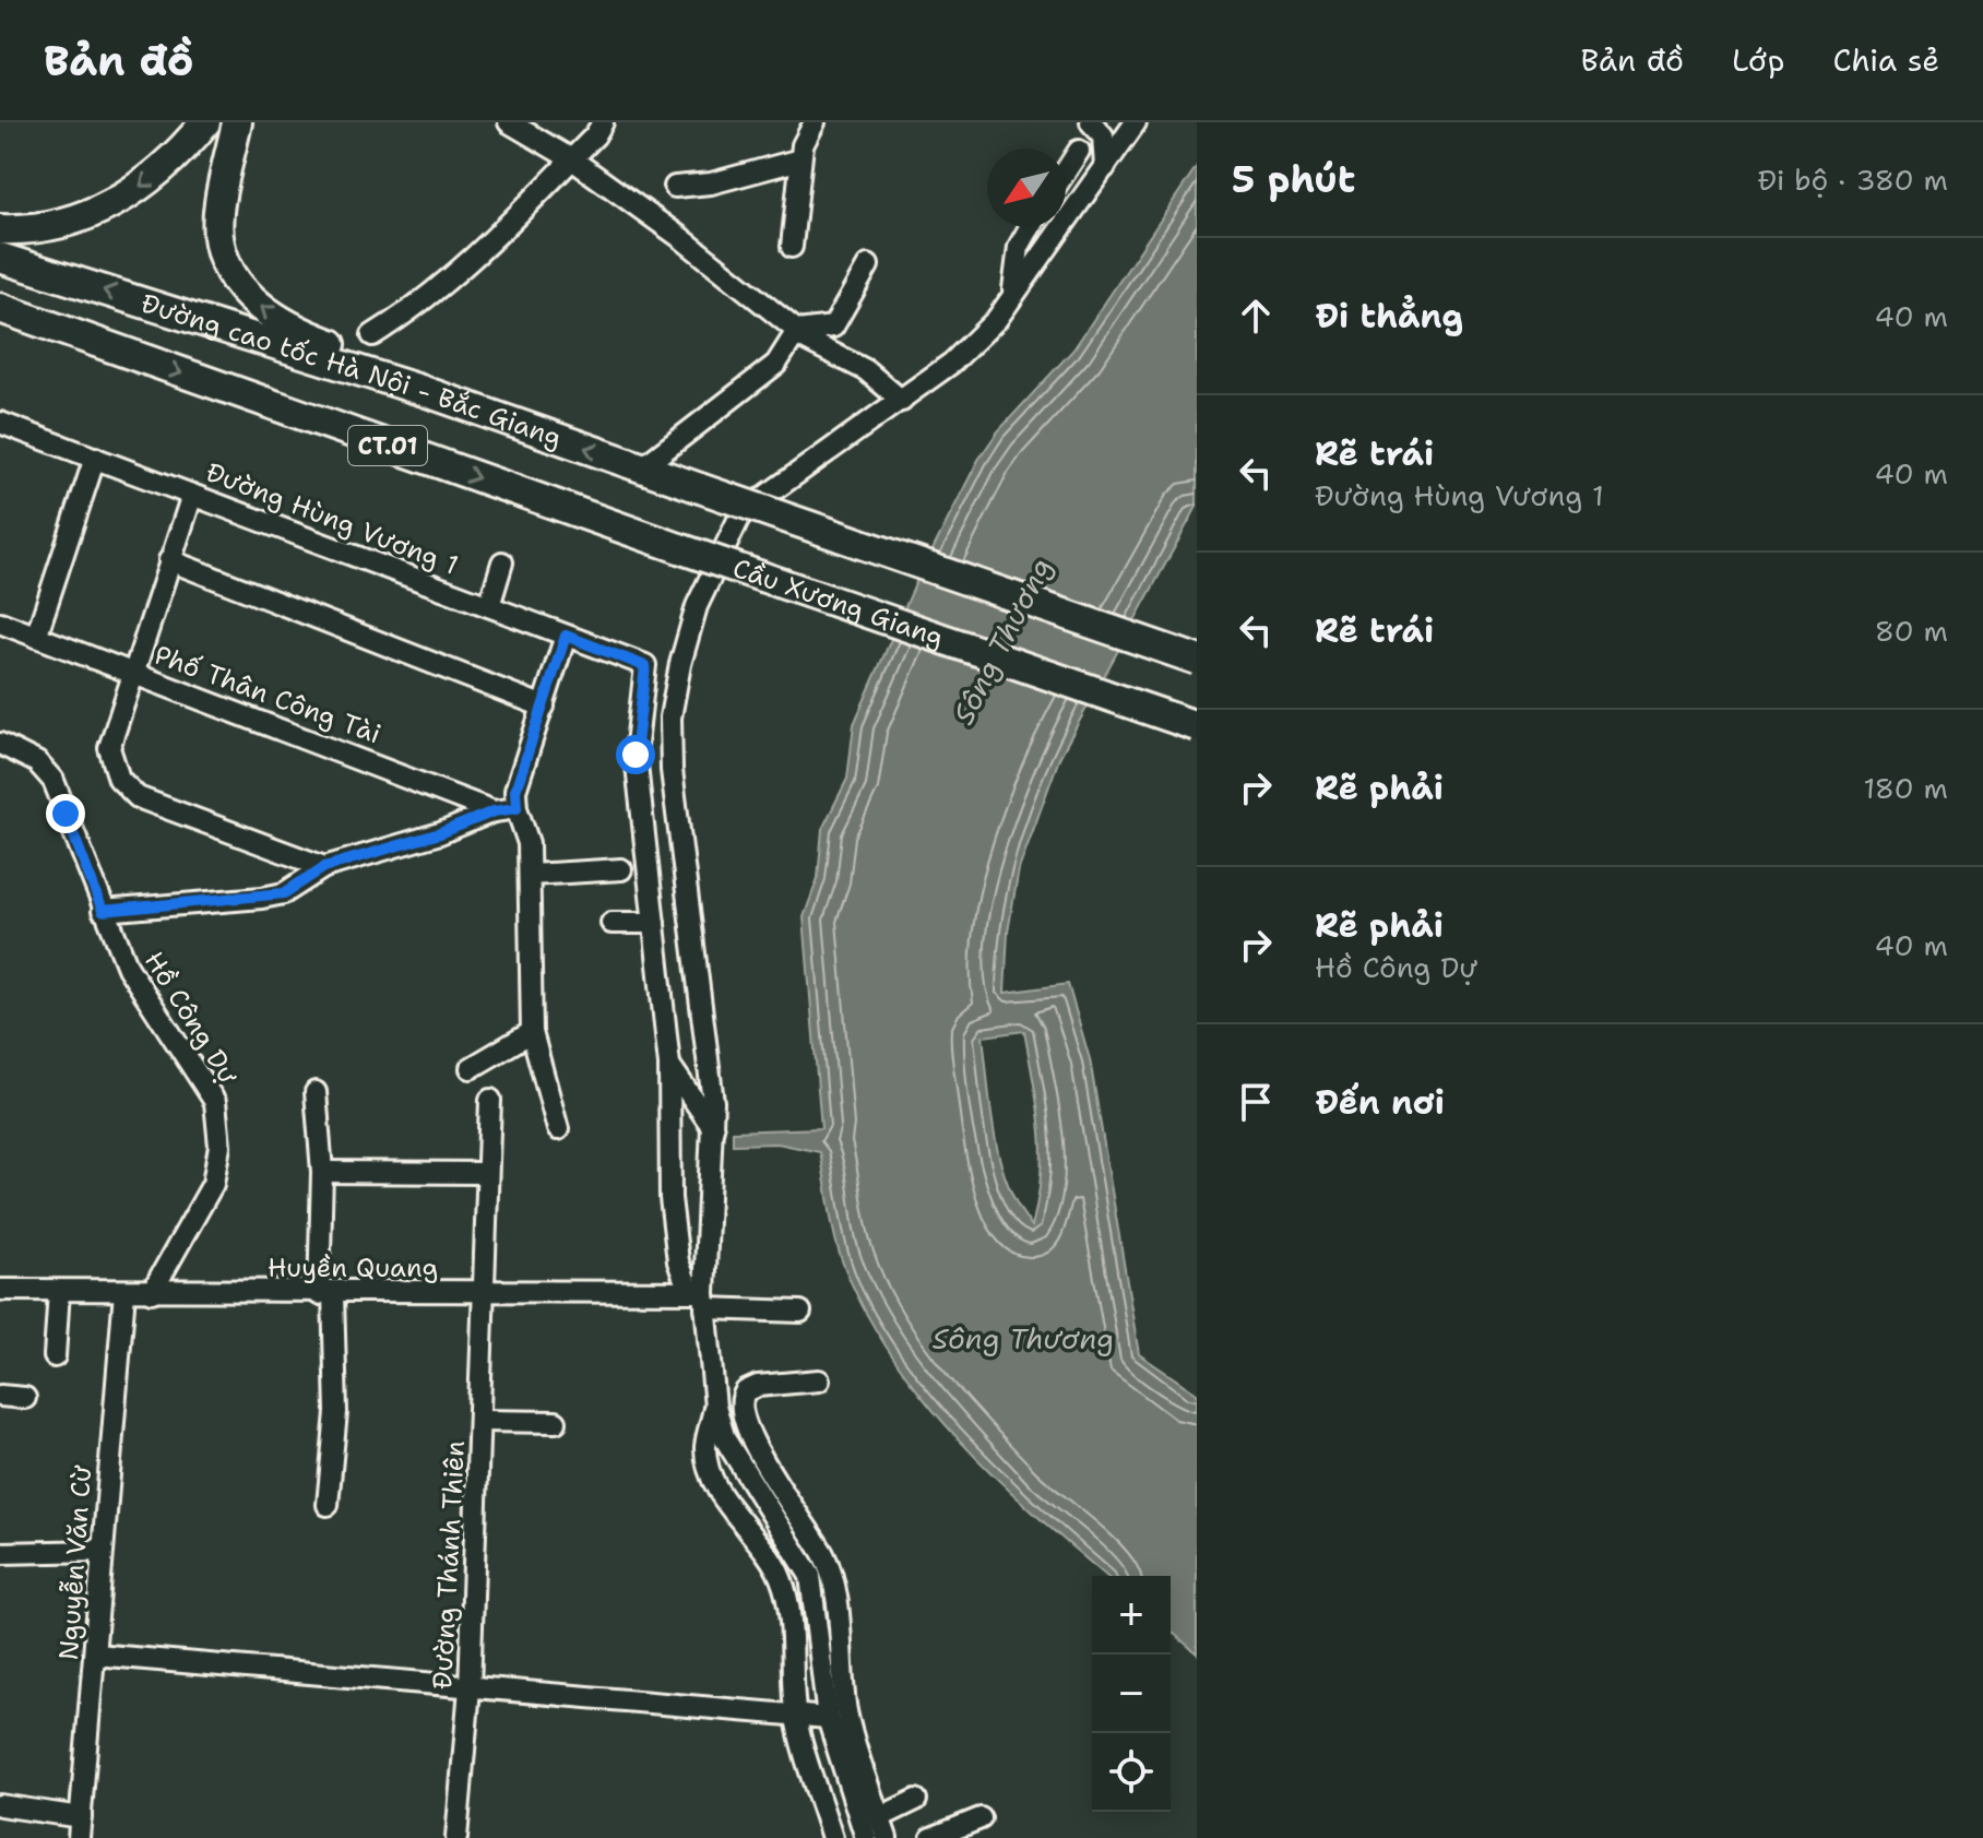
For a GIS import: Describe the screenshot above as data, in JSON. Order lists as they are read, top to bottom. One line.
{"streets":{"highway":["Đường cao tốc Hà Nội - Bắc Giang","CT.01","Cầu Xương Giang"],"street":["Đường Hùng Vương 1","Phố Thân Công Tài","Hồ Công Dự","Huyền Quang","Nguyễn Văn Cừ","Đường Thánh Thiên"]},"crossings":[["Đường cao tốc Hà Nội - Bắc Giang","Cầu Xương Giang"],["Hồ Công Dự","Huyền Quang"],["Huyền Quang","Nguyễn Văn Cừ"],["Huyền Quang","Đường Thánh Thiên"]],"water":["Sông Thương"],"north":"bottom left","page":{"header":"Bản đồ","nav":["Bản đồ","Lớp","Chia sẻ"],"heading":["5 phút","Đi bộ · 380 m"],"list":[["Đi thẳng","40 m"],["Rẽ trái","Đường Hùng Vương 1","40 m"],["Rẽ trái","80 m"],["Rẽ phải","180 m"],["Rẽ phải","Hồ Công Dự","40 m"],"Đến nơi"],"map_buttons":["+","−"]}}
